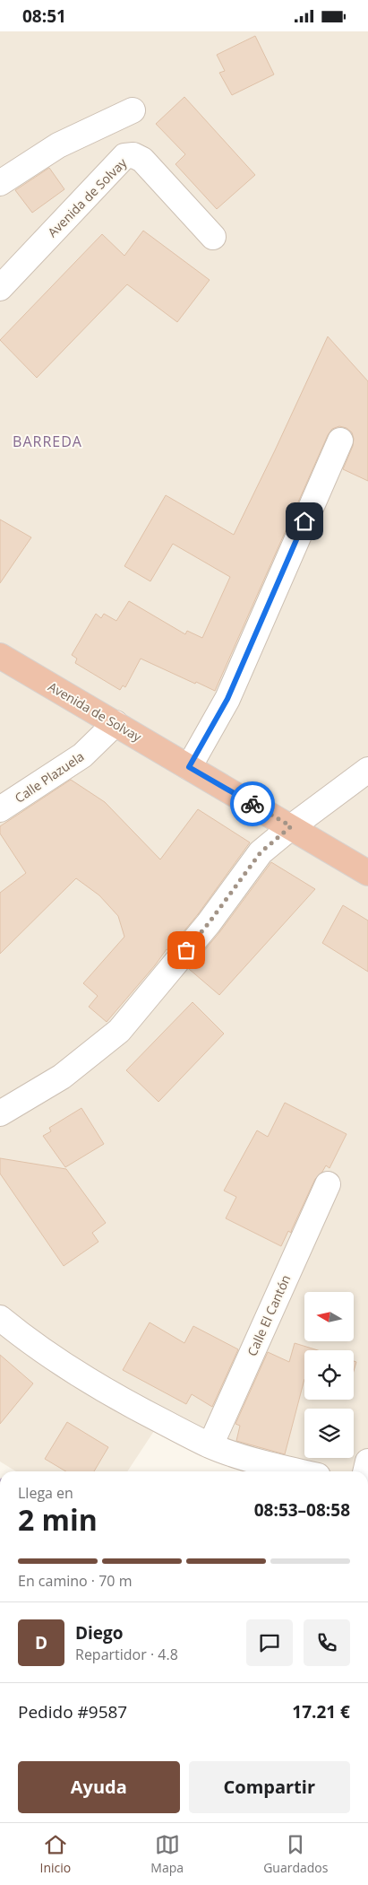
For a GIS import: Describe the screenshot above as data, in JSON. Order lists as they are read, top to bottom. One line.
{"streets":{"highway":["Avenida de Solvay"],"street":["Calle Plazuela","Calle El Cantón"]},"crossings":[["Avenida de Solvay","Calle Plazuela"]],"districts":["BARREDA"],"north":"left","page":{"status":"08:51","heading":["2 min","Llega en","08:53–08:58"],"panel":["Diego","Repartidor · 4.8","Pedido #9587","17.21 €"],"bar":"En camino · 70 m","round":"D","buttons":["Ayuda","Compartir"],"tabs":["Inicio","Mapa","Guardados"]}}
